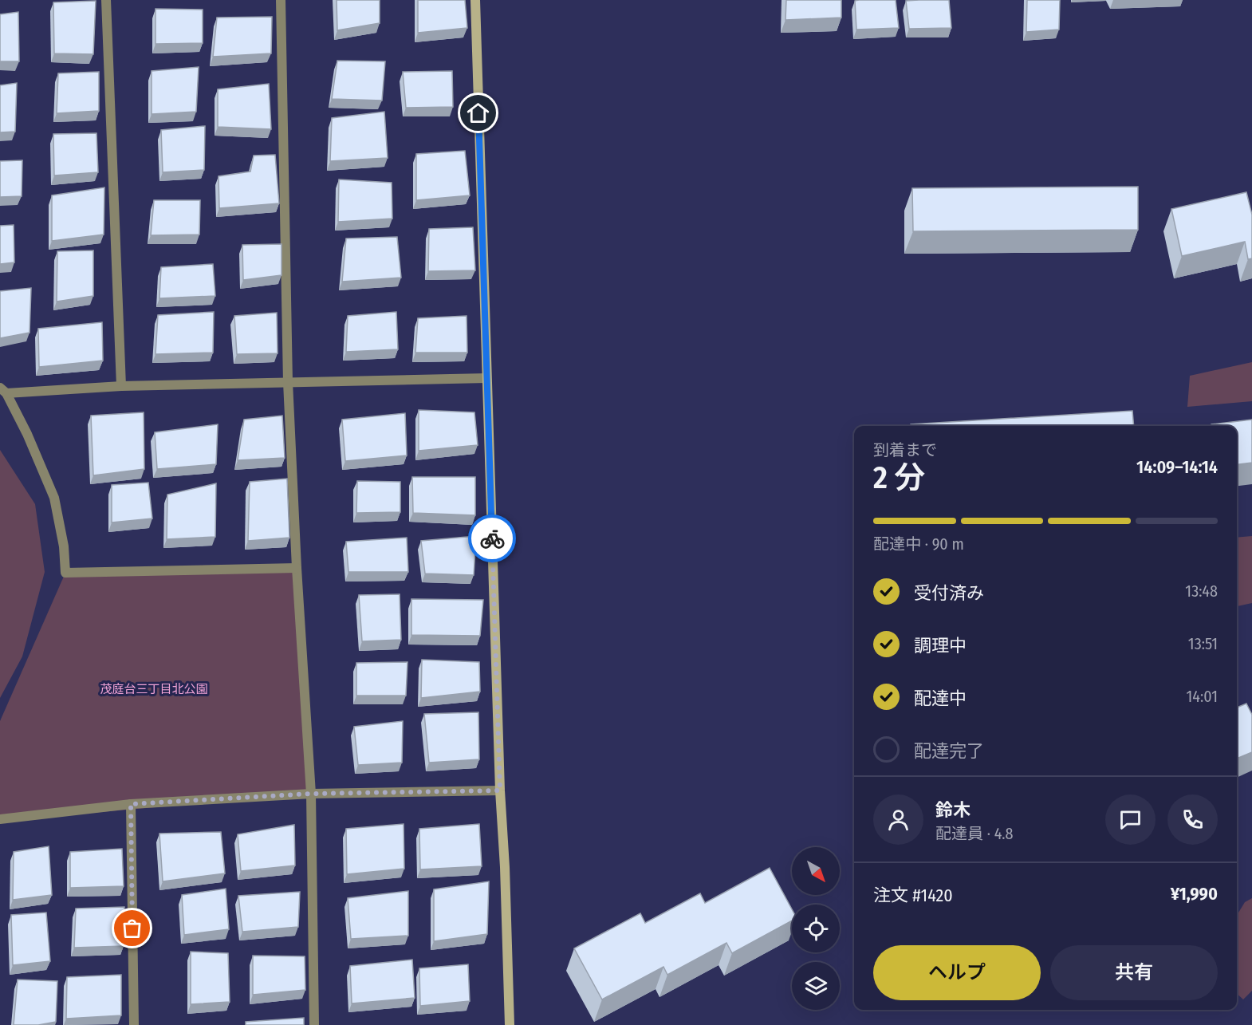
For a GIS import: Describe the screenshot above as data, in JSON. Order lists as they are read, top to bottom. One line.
{"parks":["茂庭台三丁目北公園"],"north":"bottom right","page":{"heading":["2 分","到着まで","14:09–14:14"],"panel":["鈴木","配達員 · 4.8","注文 #1420","¥1,990"],"bar":"配達中 · 90 m","list":[["受付済み","13:48"],["調理中","13:51"],["配達中","14:01"],"配達完了"],"buttons":["ヘルプ","共有"]}}
